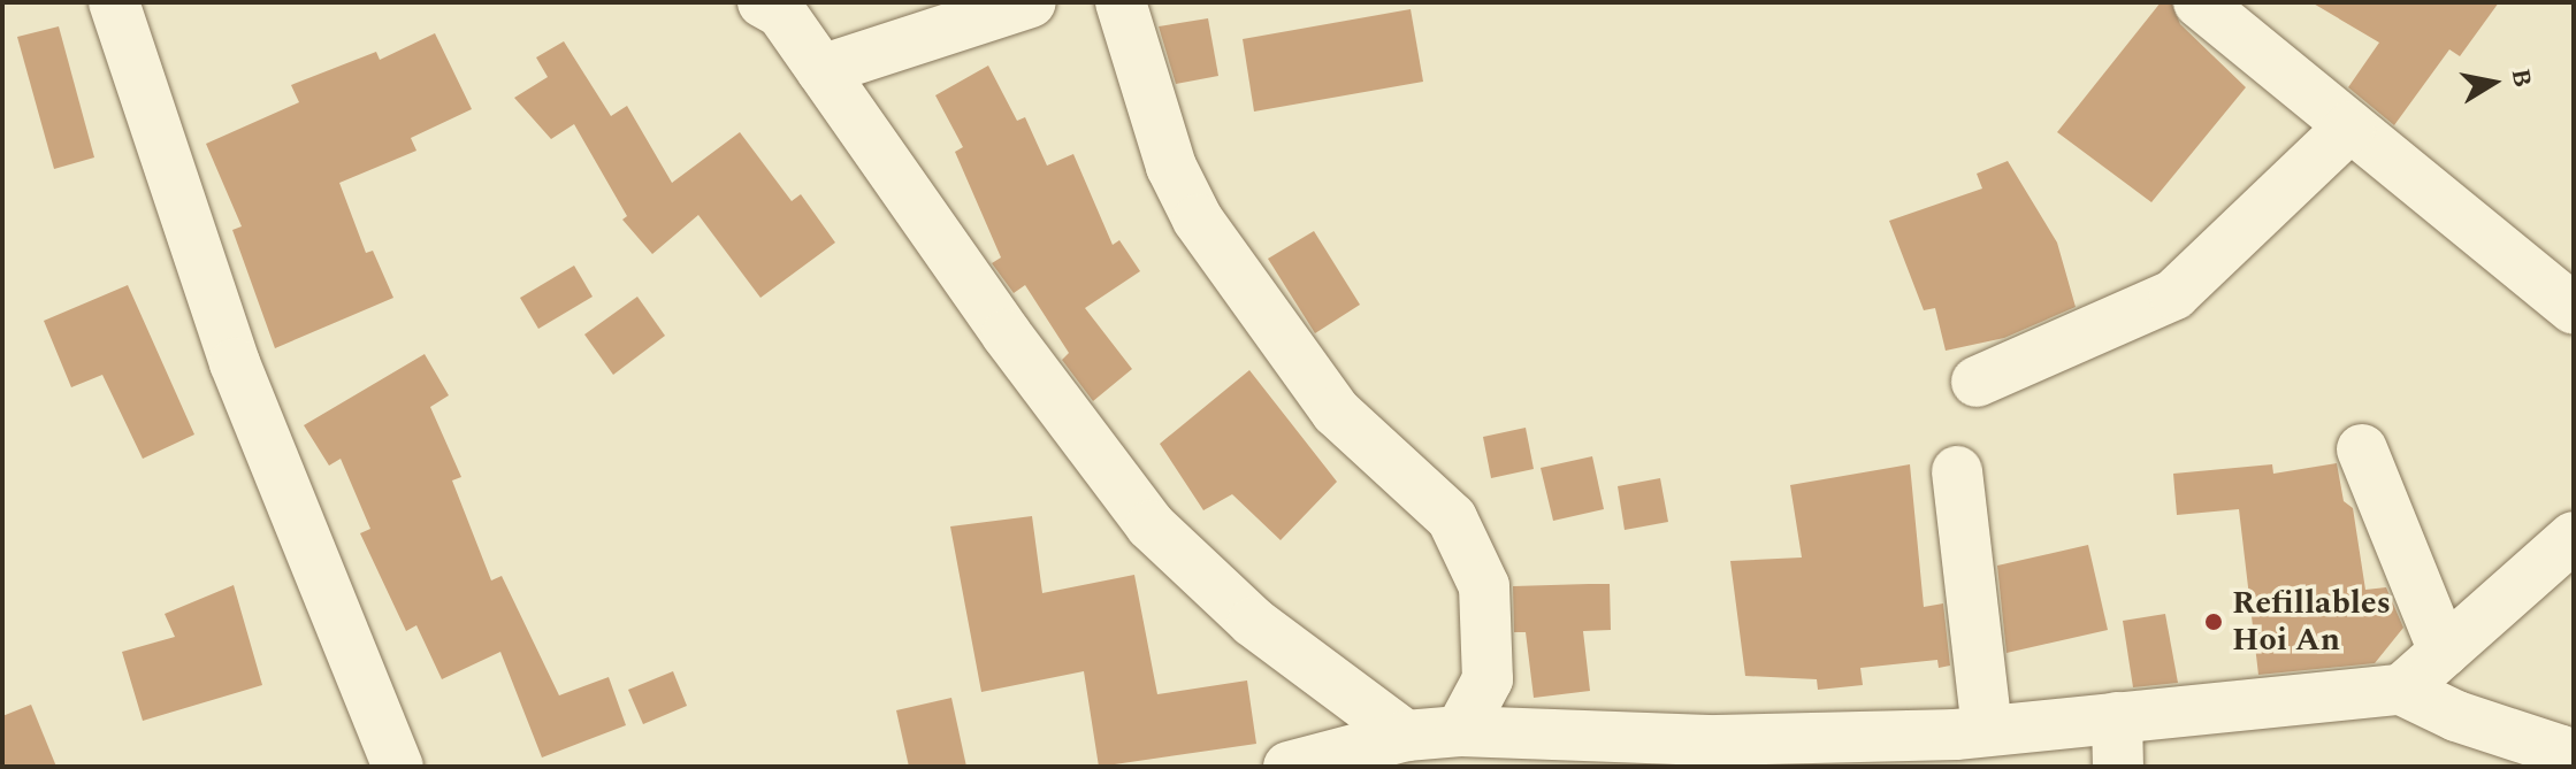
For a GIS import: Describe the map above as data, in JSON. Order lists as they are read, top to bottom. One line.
{"places":["Refillables Hoi An"],"north":"right"}
